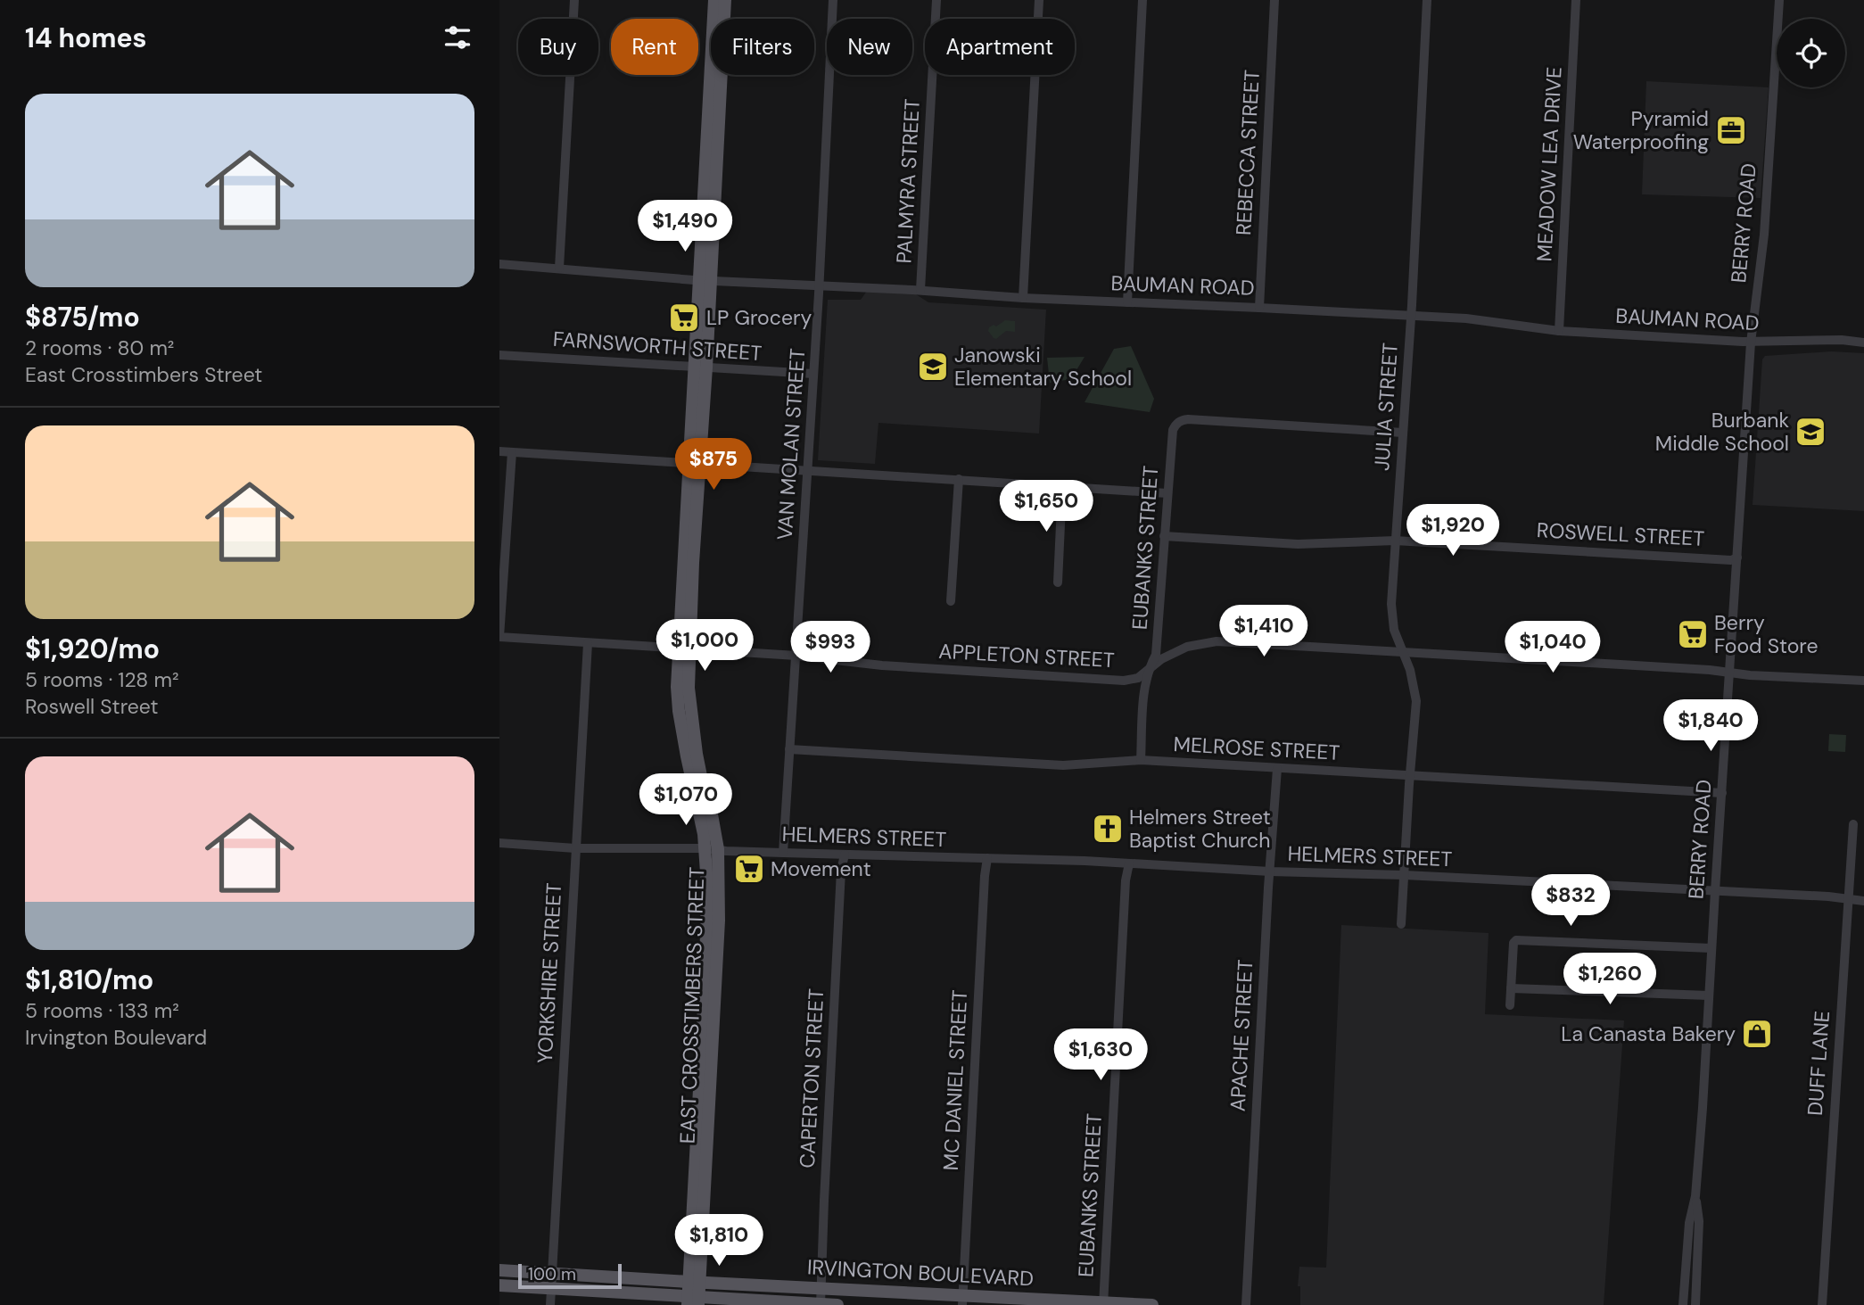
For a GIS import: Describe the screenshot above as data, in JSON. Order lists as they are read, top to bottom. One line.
{"streets":{"main road":["EAST CROSSTIMBERS STREET","IRVINGTON BOULEVARD"],"street":["REBECCA STREET","MEADOW LEA DRIVE","PALMYRA STREET","BERRY ROAD","BAUMAN ROAD","FARNSWORTH STREET","JULIA STREET","VAN MOLAN STREET","ROSWELL STREET","EUBANKS STREET","APPLETON STREET","MELROSE STREET","HELMERS STREET","YORKSHIRE STREET","APACHE STREET","DUFF LANE","CAPERTON STREET","MC DANIEL STREET"]},"crossings":[["REBECCA STREET","BAUMAN ROAD"],["MEADOW LEA DRIVE","BAUMAN ROAD"],["PALMYRA STREET","BAUMAN ROAD"],["BERRY ROAD","BAUMAN ROAD"],["BERRY ROAD","ROSWELL STREET"],["BERRY ROAD","APPLETON STREET"],["BERRY ROAD","MELROSE STREET"],["BERRY ROAD","HELMERS STREET"],["BAUMAN ROAD","JULIA STREET"],["BAUMAN ROAD","VAN MOLAN STREET"],["BAUMAN ROAD","EAST CROSSTIMBERS STREET"],["FARNSWORTH STREET","VAN MOLAN STREET"],["FARNSWORTH STREET","EAST CROSSTIMBERS STREET"],["JULIA STREET","ROSWELL STREET"],["JULIA STREET","EUBANKS STREET"],["JULIA STREET","APPLETON STREET"],["JULIA STREET","MELROSE STREET"],["JULIA STREET","HELMERS STREET"],["VAN MOLAN STREET","APPLETON STREET"],["VAN MOLAN STREET","MELROSE STREET"],["VAN MOLAN STREET","HELMERS STREET"],["ROSWELL STREET","EUBANKS STREET"],["EUBANKS STREET","APPLETON STREET"],["EUBANKS STREET","HELMERS STREET"],["EUBANKS STREET","IRVINGTON BOULEVARD"],["APPLETON STREET","YORKSHIRE STREET"],["APPLETON STREET","EAST CROSSTIMBERS STREET"],["MELROSE STREET","APACHE STREET"],["HELMERS STREET","YORKSHIRE STREET"],["HELMERS STREET","EAST CROSSTIMBERS STREET"],["HELMERS STREET","APACHE STREET"],["HELMERS STREET","DUFF LANE"],["HELMERS STREET","CAPERTON STREET"],["HELMERS STREET","MC DANIEL STREET"],["YORKSHIRE STREET","IRVINGTON BOULEVARD"],["EAST CROSSTIMBERS STREET","IRVINGTON BOULEVARD"],["CAPERTON STREET","IRVINGTON BOULEVARD"],["MC DANIEL STREET","IRVINGTON BOULEVARD"]],"places":{"office":["Pyramid Waterproofing"],"supermarket":["LP Grocery","Berry Food Store","Movement"],"school or university":["Janowski Elementary School","Burbank Middle School"],"church":["Helmers Street Baptist Church"],"shop":["La Canasta Bakery"]},"scale_bar":"100 m","page":{"heading":"14 homes","chip":["Buy","Rent","Filters","New","Apartment"],"list":[{"name":"$875/mo","note":"2 rooms · 80 m² · East Crosstimbers Street"},{"name":"$1,920/mo","note":"5 rooms · 128 m² · Roswell Street"},{"name":"$1,810/mo","note":"5 rooms · 133 m² · Irvington Boulevard"}],"price":["$1,490","$875","$1,650","$1,920","$1,410","$1,000","$993","$1,040","$1,840","$1,070","$832","$1,260","$1,630","$1,810"],"scale":"100 m"}}
